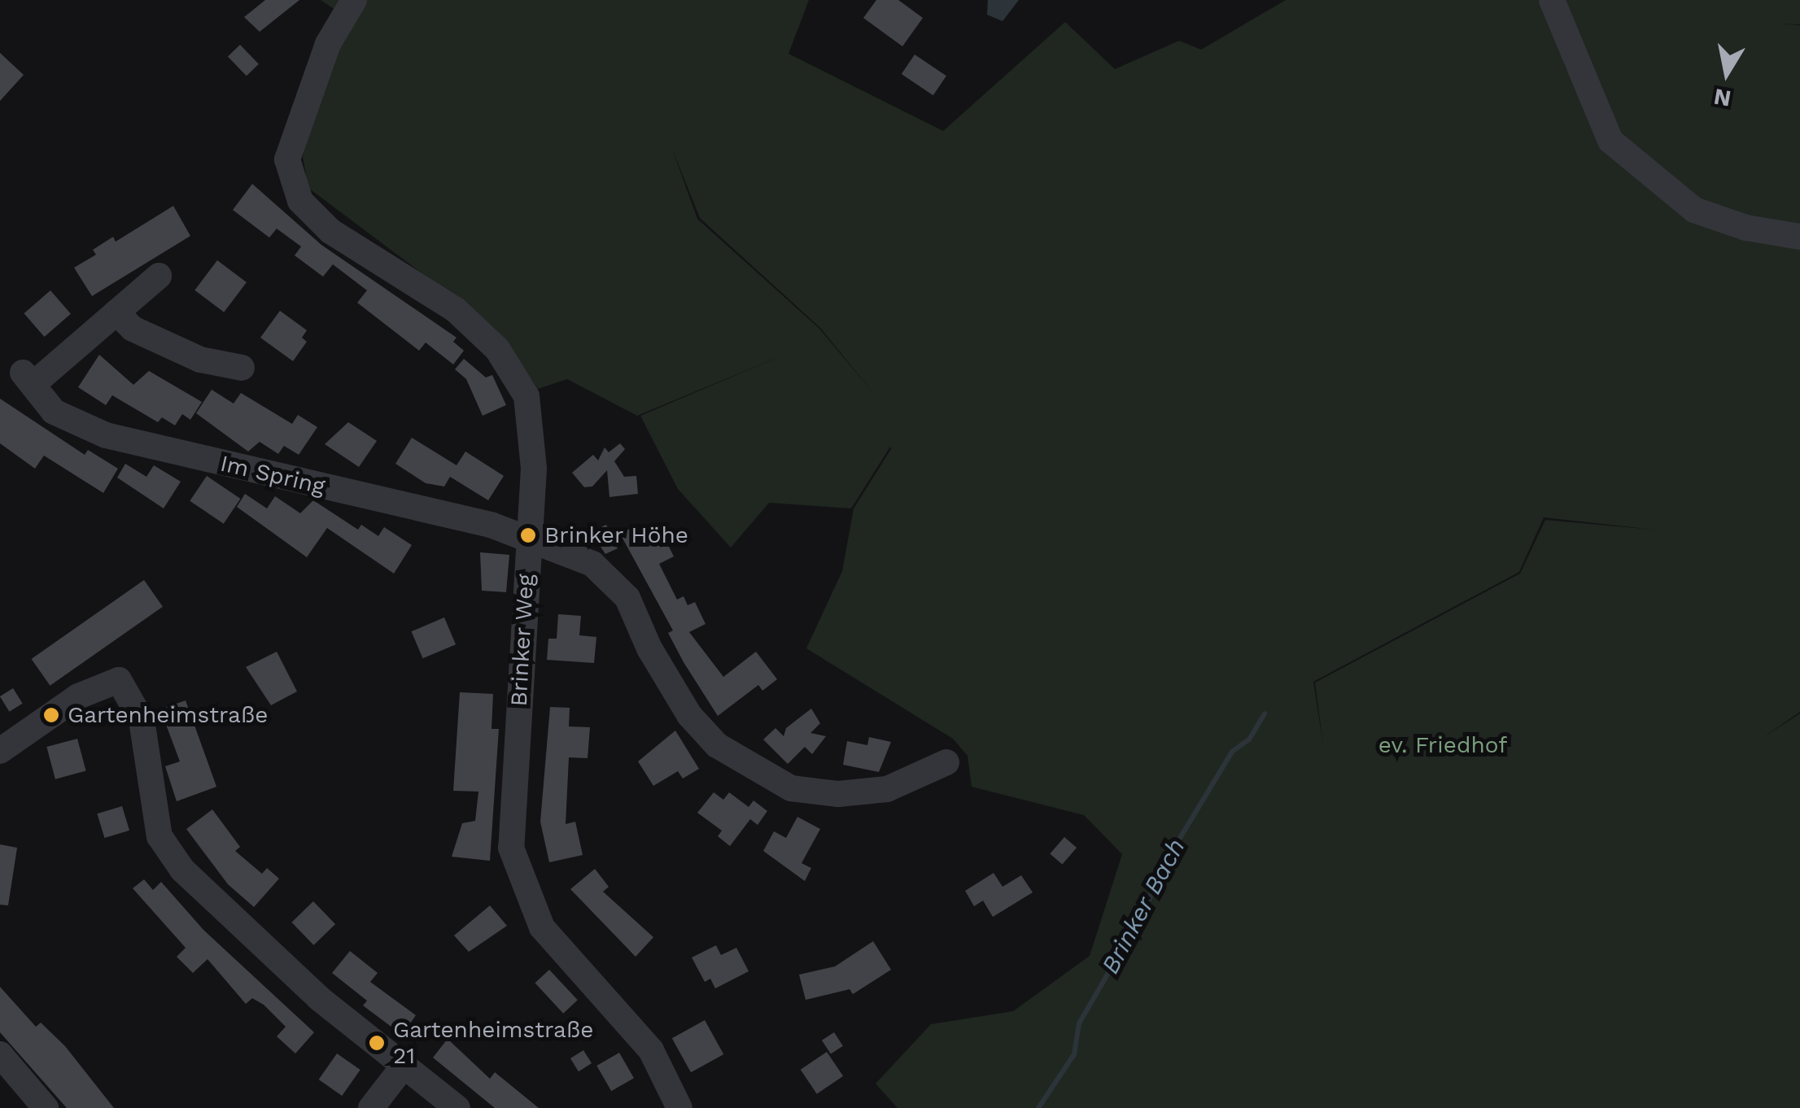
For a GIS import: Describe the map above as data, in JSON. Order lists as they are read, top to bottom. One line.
{"streets":{"street":["Im Spring","Brinker Weg"]},"crossings":[["Im Spring","Brinker Weg"]],"water":["Brinker Bach"],"parks":["ev. Friedhof"],"places":["Brinker Höhe","Gartenheimstraße","Gartenheimstraße 21"],"north":"bottom"}
